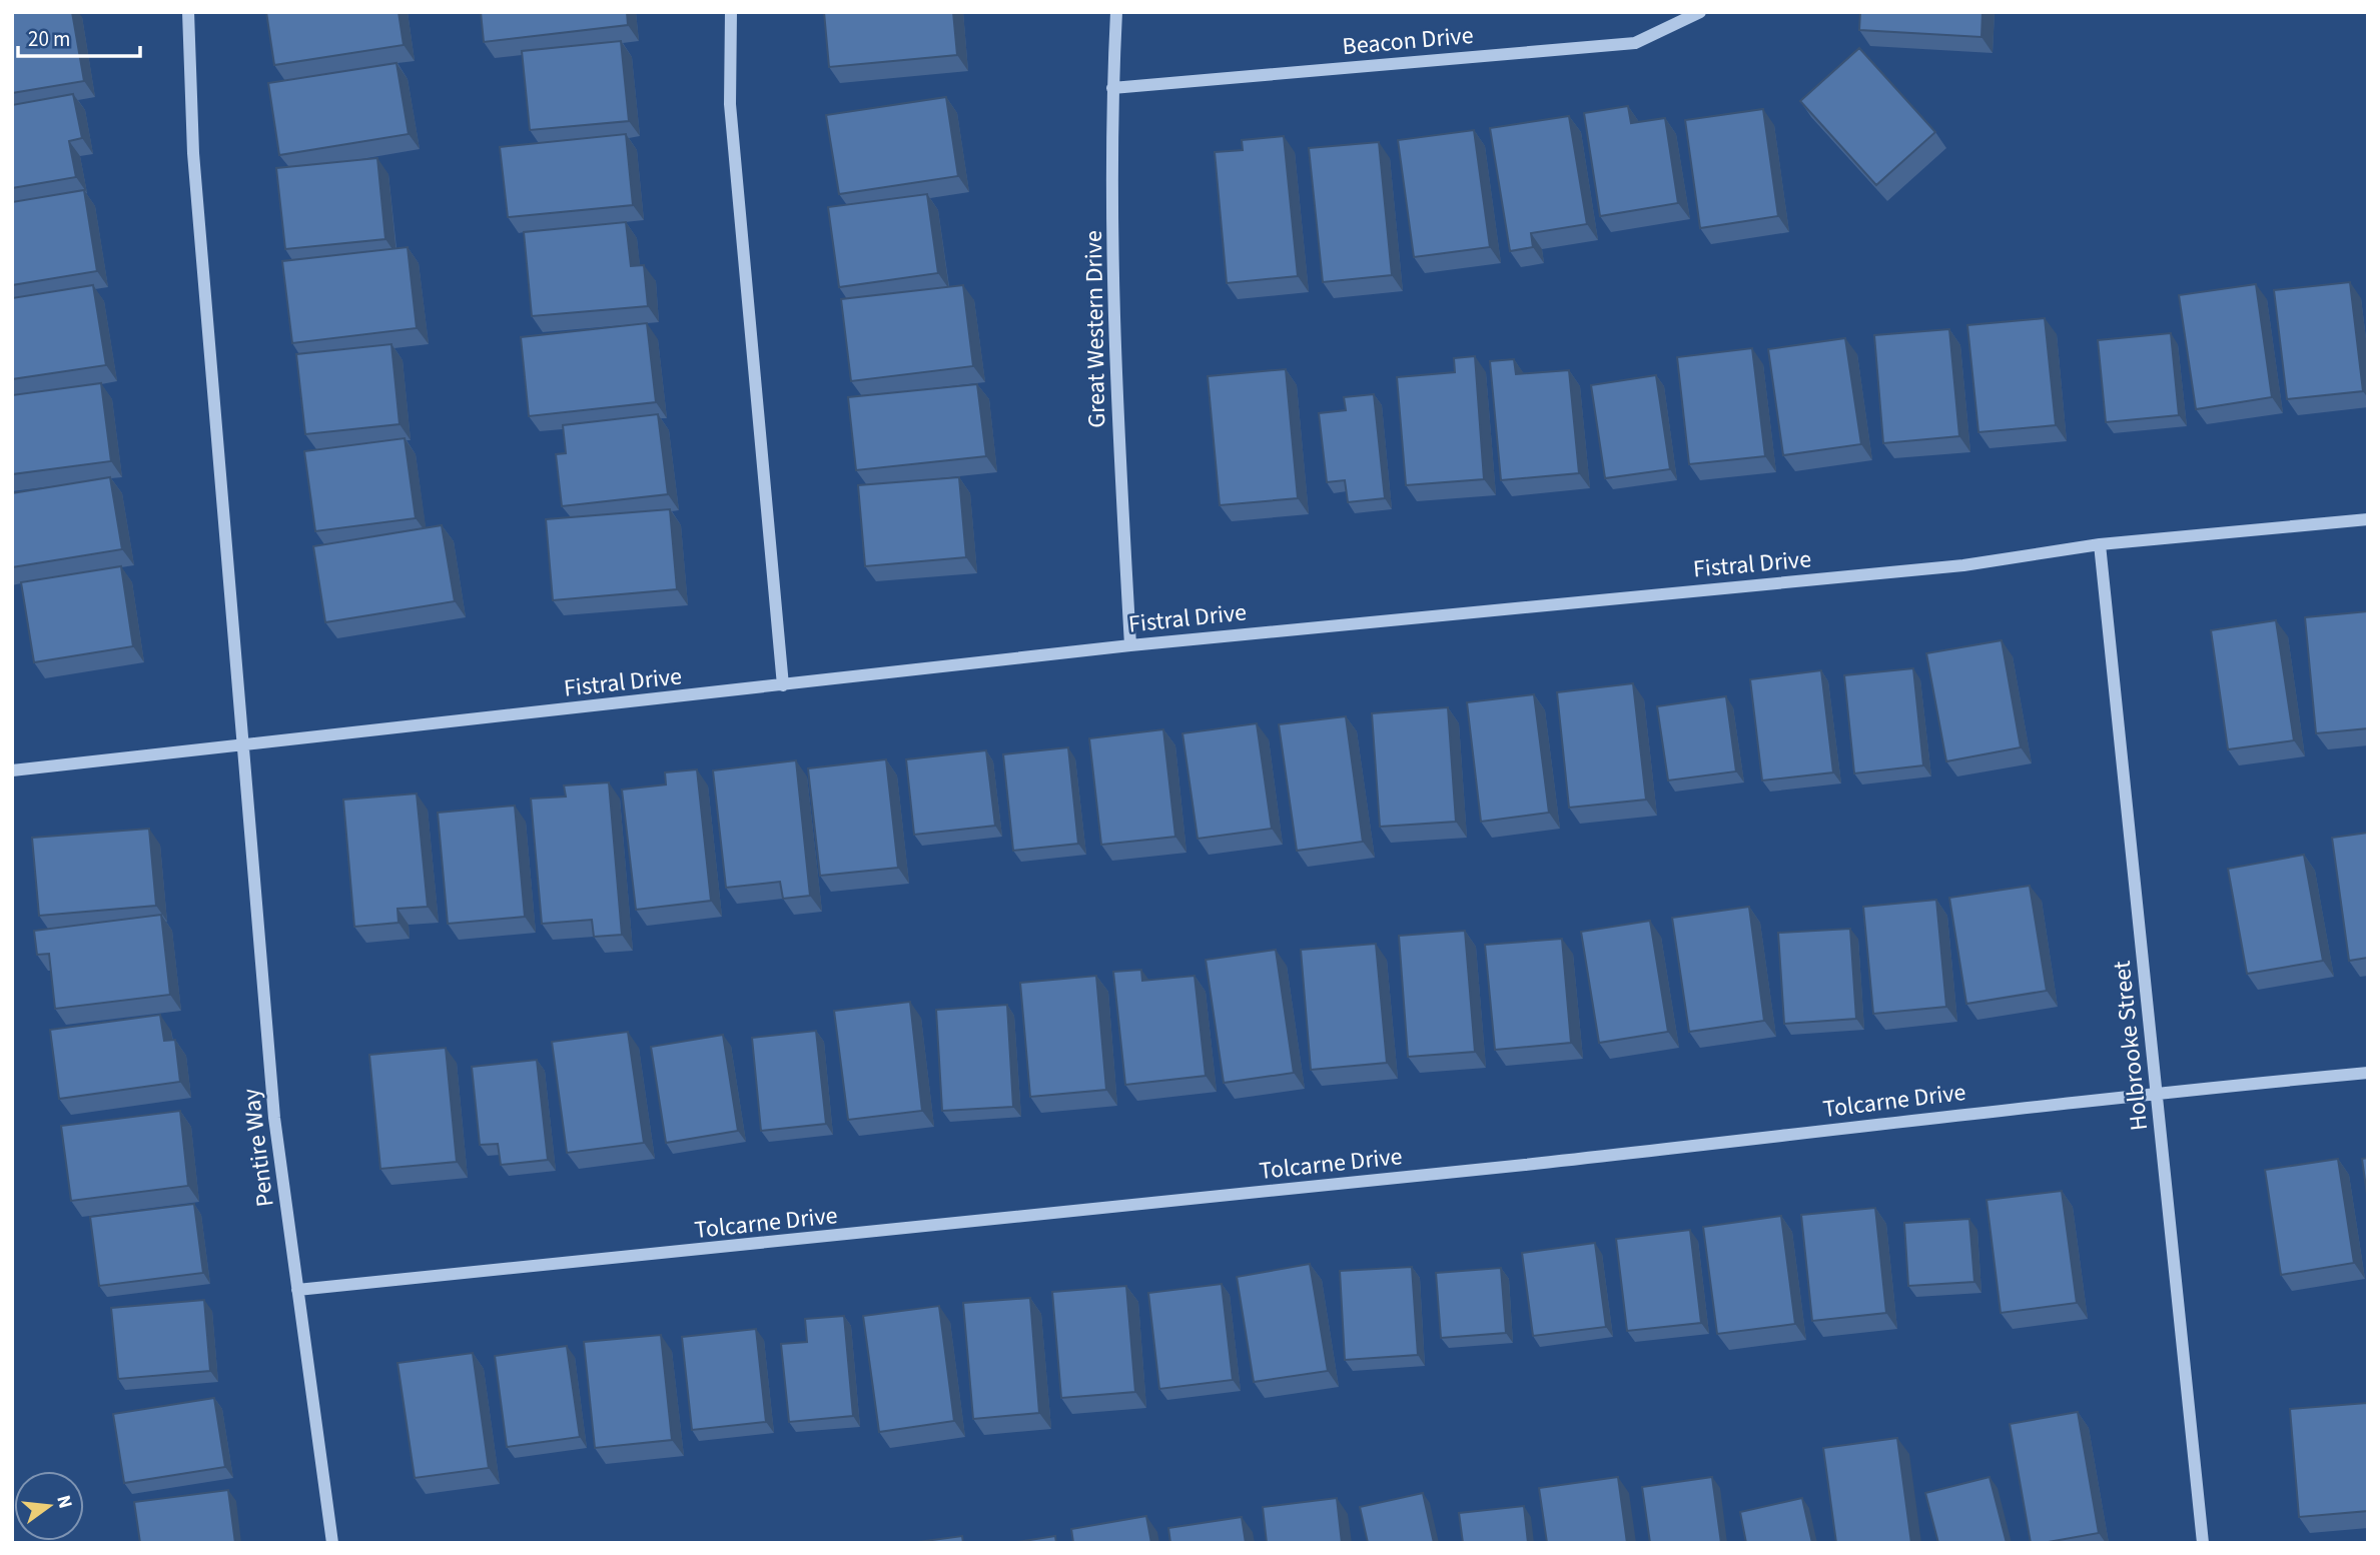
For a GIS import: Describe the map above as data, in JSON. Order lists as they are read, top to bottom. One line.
{"streets":{"street":["Beacon Drive","Great Western Drive","Fistral Drive","Holbrooke Street","Tolcarne Drive","Pentire Way"]},"crossings":[["Beacon Drive","Great Western Drive"],["Great Western Drive","Fistral Drive"],["Fistral Drive","Holbrooke Street"],["Fistral Drive","Pentire Way"],["Holbrooke Street","Tolcarne Drive"],["Tolcarne Drive","Pentire Way"]],"scale_bar":"20 m","north":"right"}
